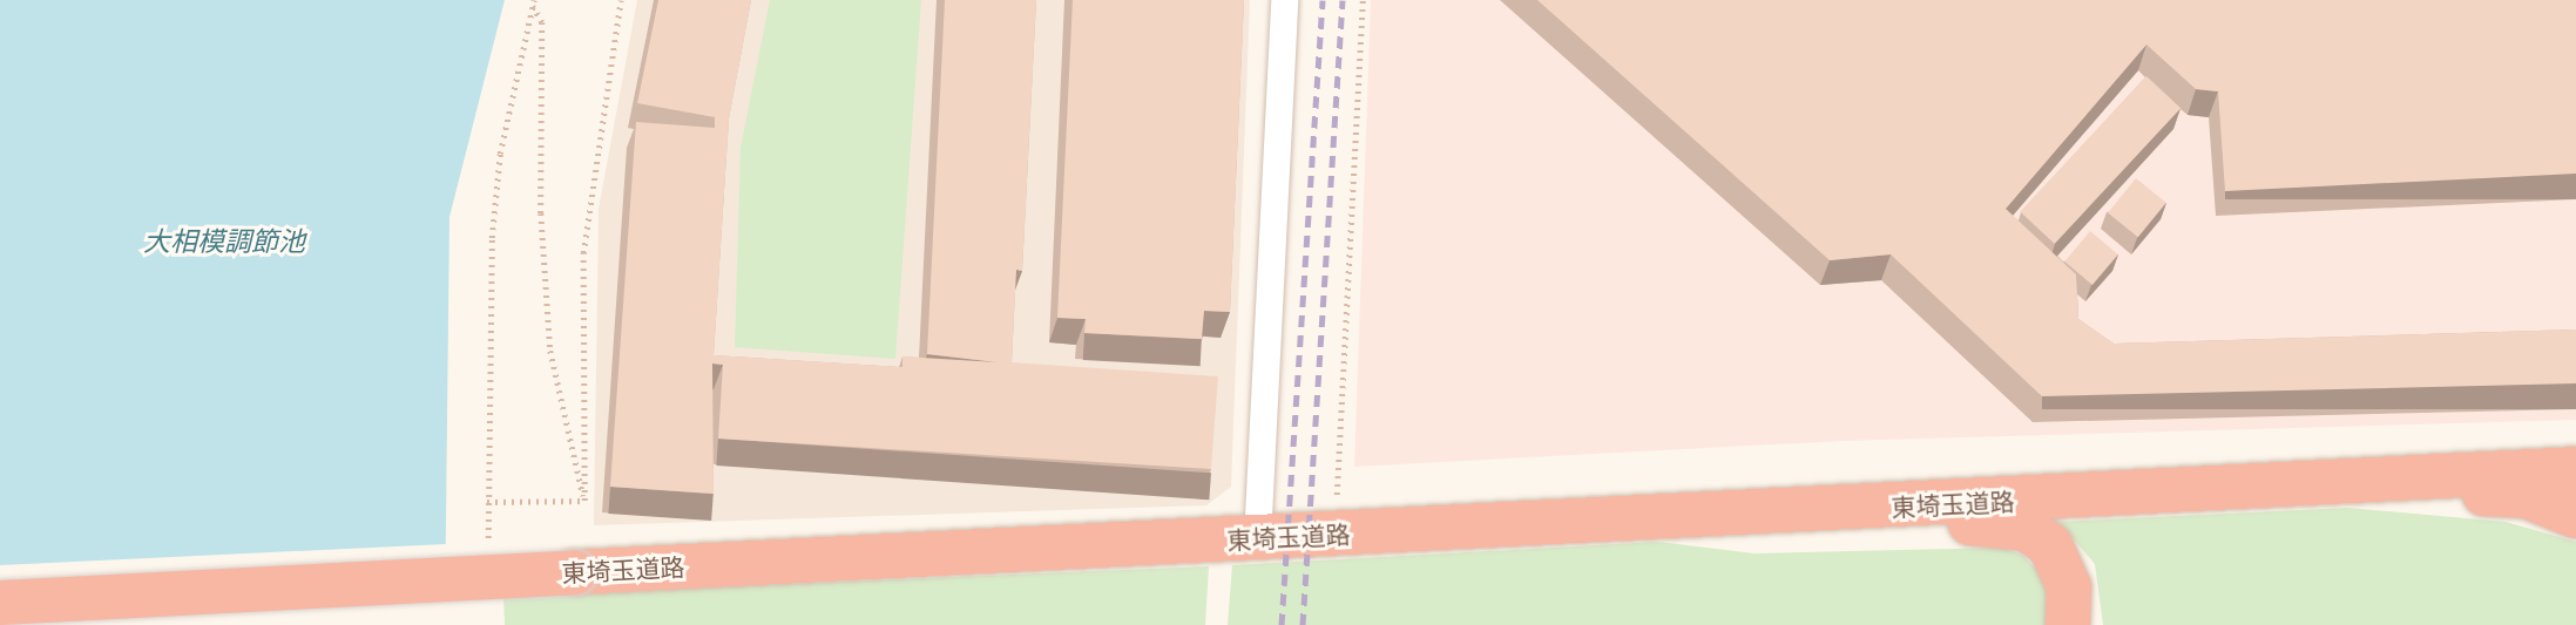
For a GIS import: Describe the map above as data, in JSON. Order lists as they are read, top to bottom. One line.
{"streets":{"highway":["東埼玉道路"]},"water":["大相模調節池"]}
